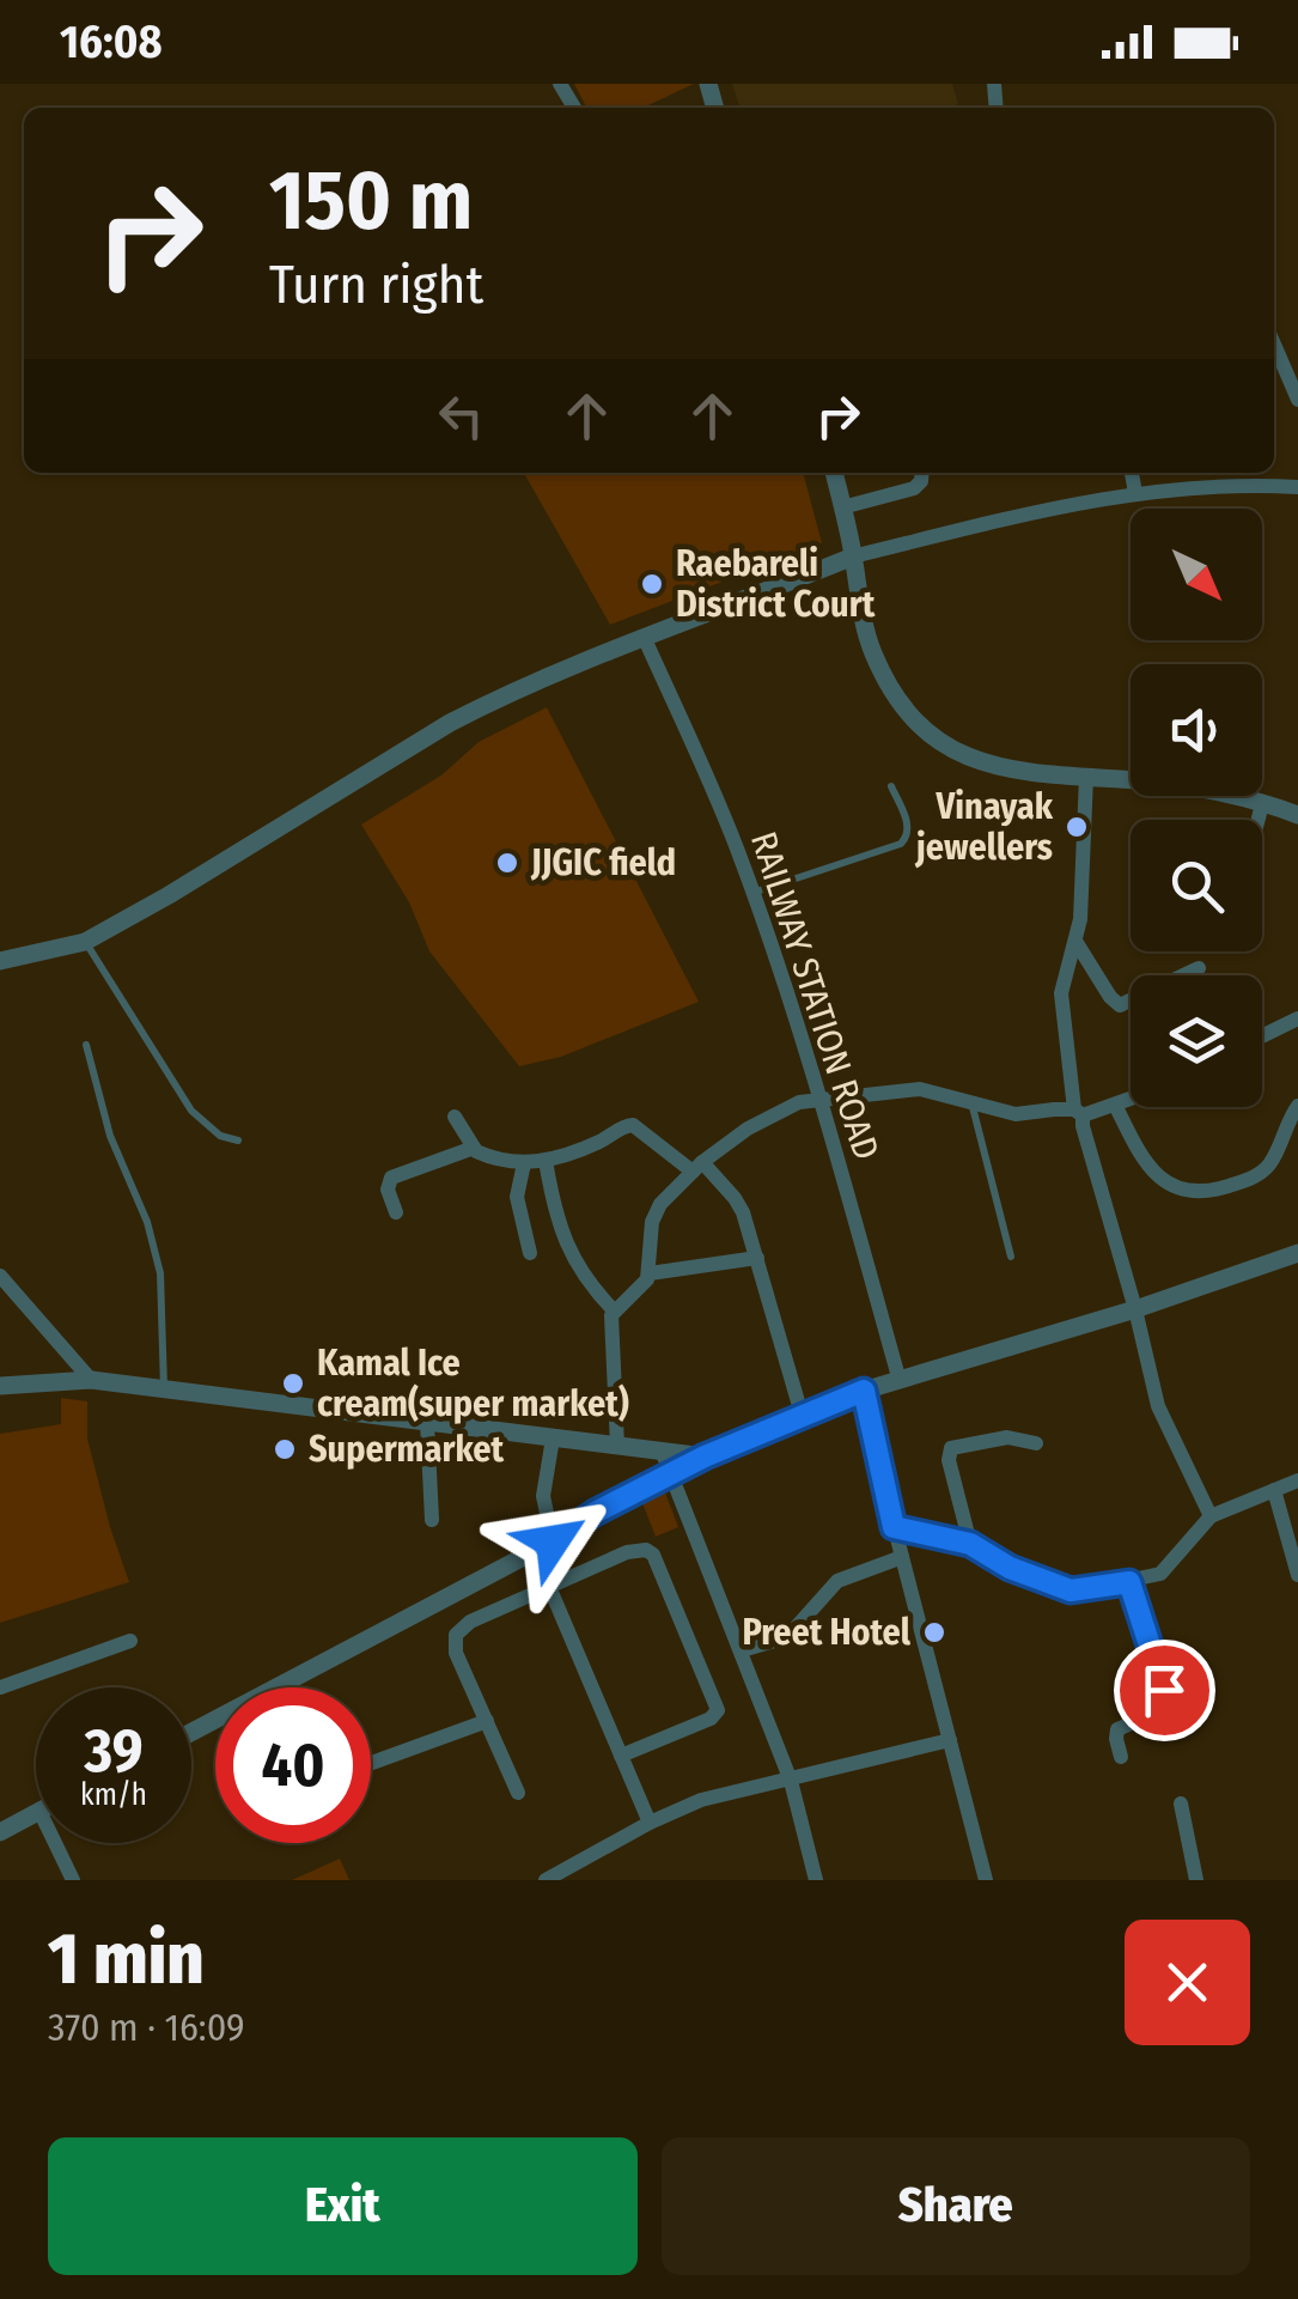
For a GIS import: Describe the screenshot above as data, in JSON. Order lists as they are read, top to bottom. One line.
{"streets":{"street":["RAILWAY STATION ROAD"]},"places":["Raebareli District Court","Vinayak jewellers","JJGIC field","Kamal Ice cream(super market)","Supermarket","Preet Hotel"],"north":"bottom right","page":{"status":"16:08","turn":["150 m","Turn right"],"speed":"39 km/h","limit":"40","heading":["1 min","370 m · 16:09"],"buttons":["Exit","Share"]}}
